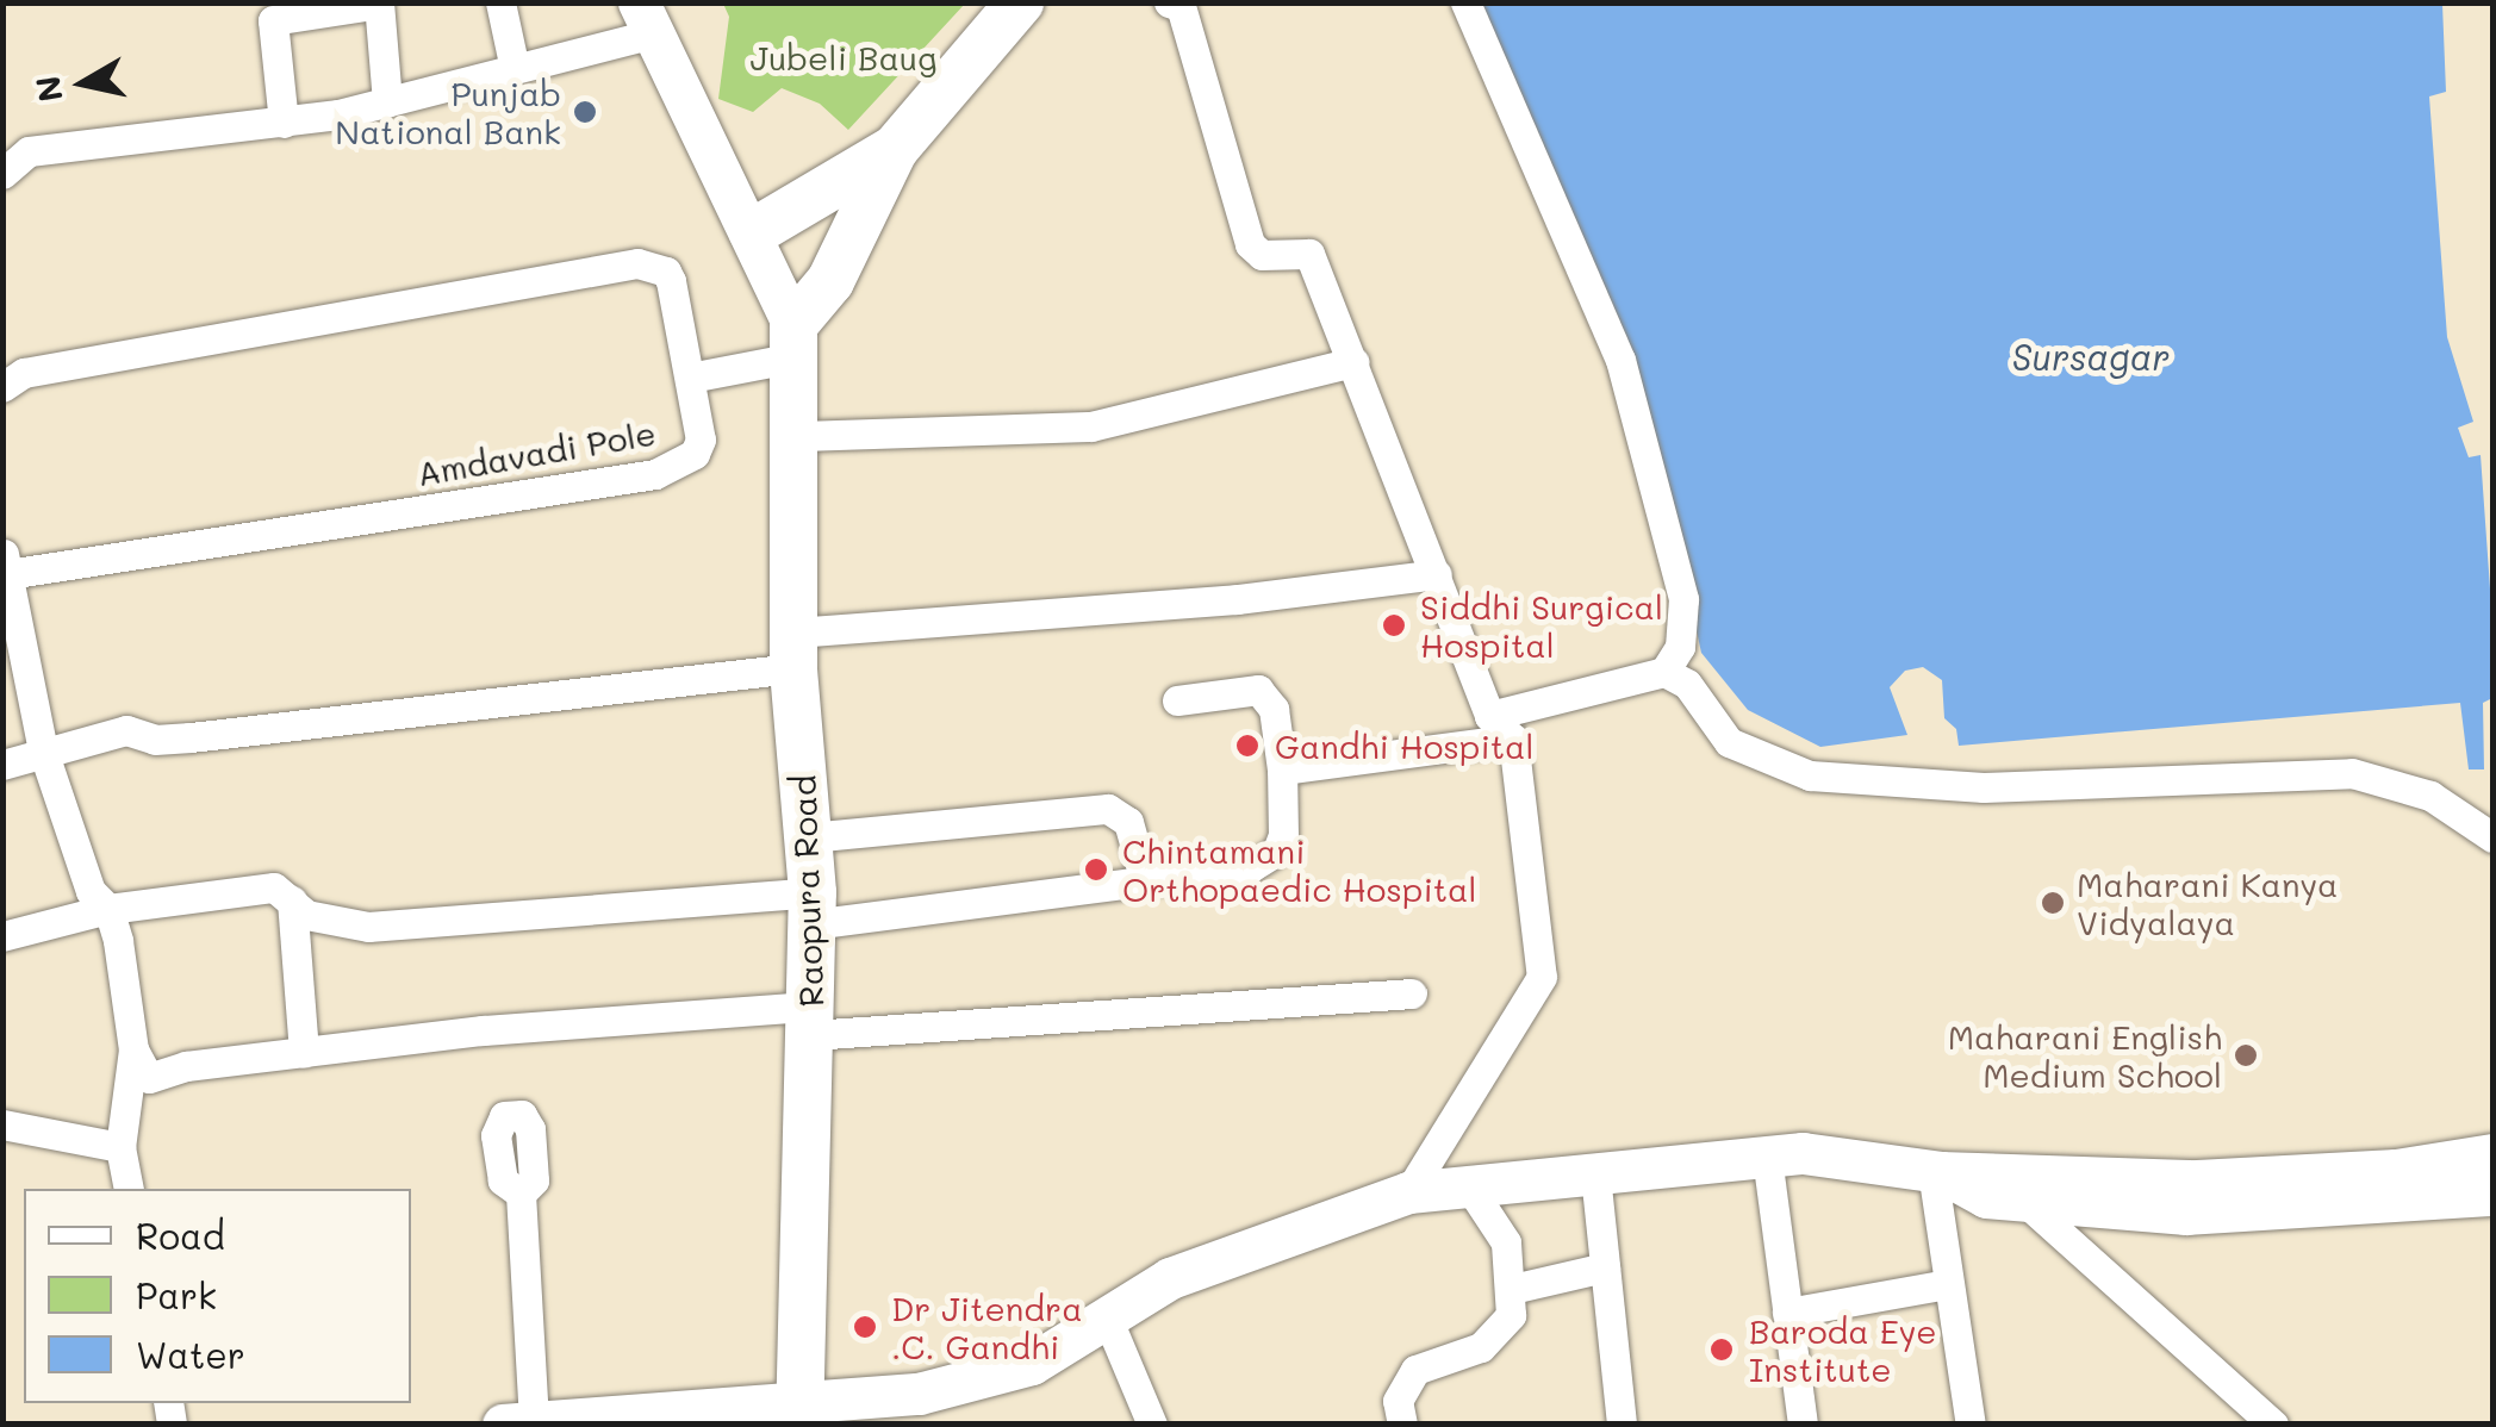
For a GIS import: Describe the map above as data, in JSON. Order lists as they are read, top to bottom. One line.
{"streets":{"main road":["Raopura Road"],"street":["Amdavadi Pole"]},"water":["Sursagar"],"parks":["Jubeli Baug"],"places":["Punjab National Bank","Siddhi Surgical Hospital","Gandhi Hospital","Chintamani Orthopaedic Hospital","Maharani Kanya Vidyalaya","Maharani English Medium School","Dr Jitendra .C. Gandhi","Baroda Eye Institute"],"legend":["Road","Park","Water"],"north":"left"}
